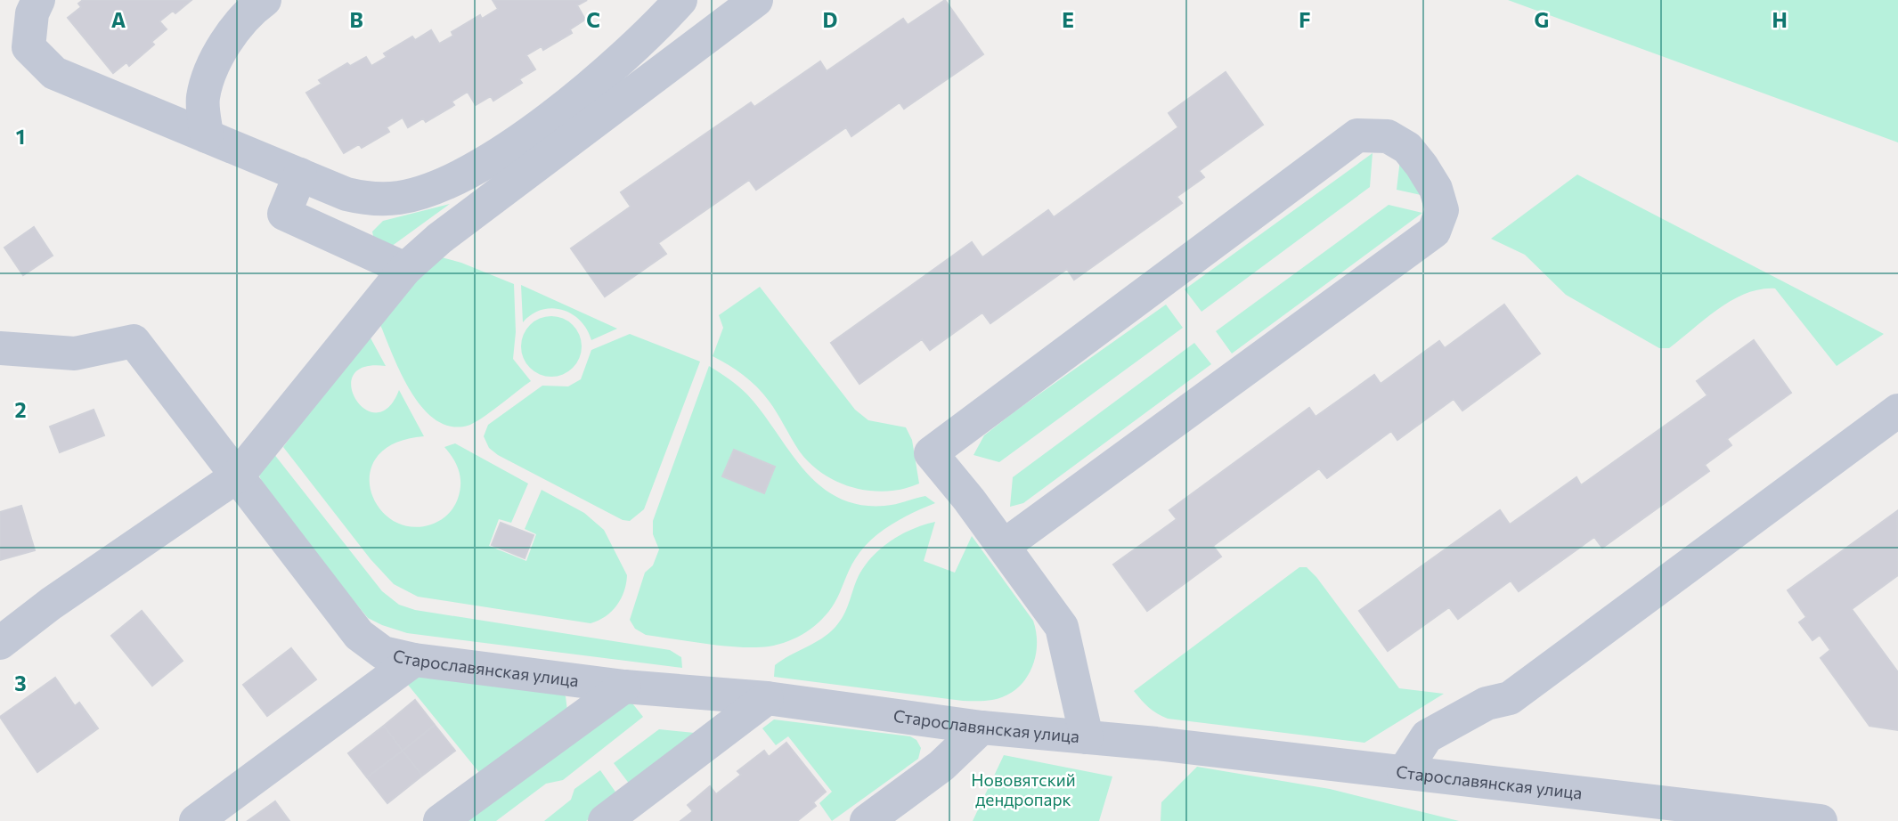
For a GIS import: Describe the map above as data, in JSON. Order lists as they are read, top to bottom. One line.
{"streets":{"street":["Старославянская улица"]},"parks":["Нововятский дендропарк"],"grid":{"columns":["A","B","C","D","E","F","G","H"],"rows":["1","2","3"]}}
